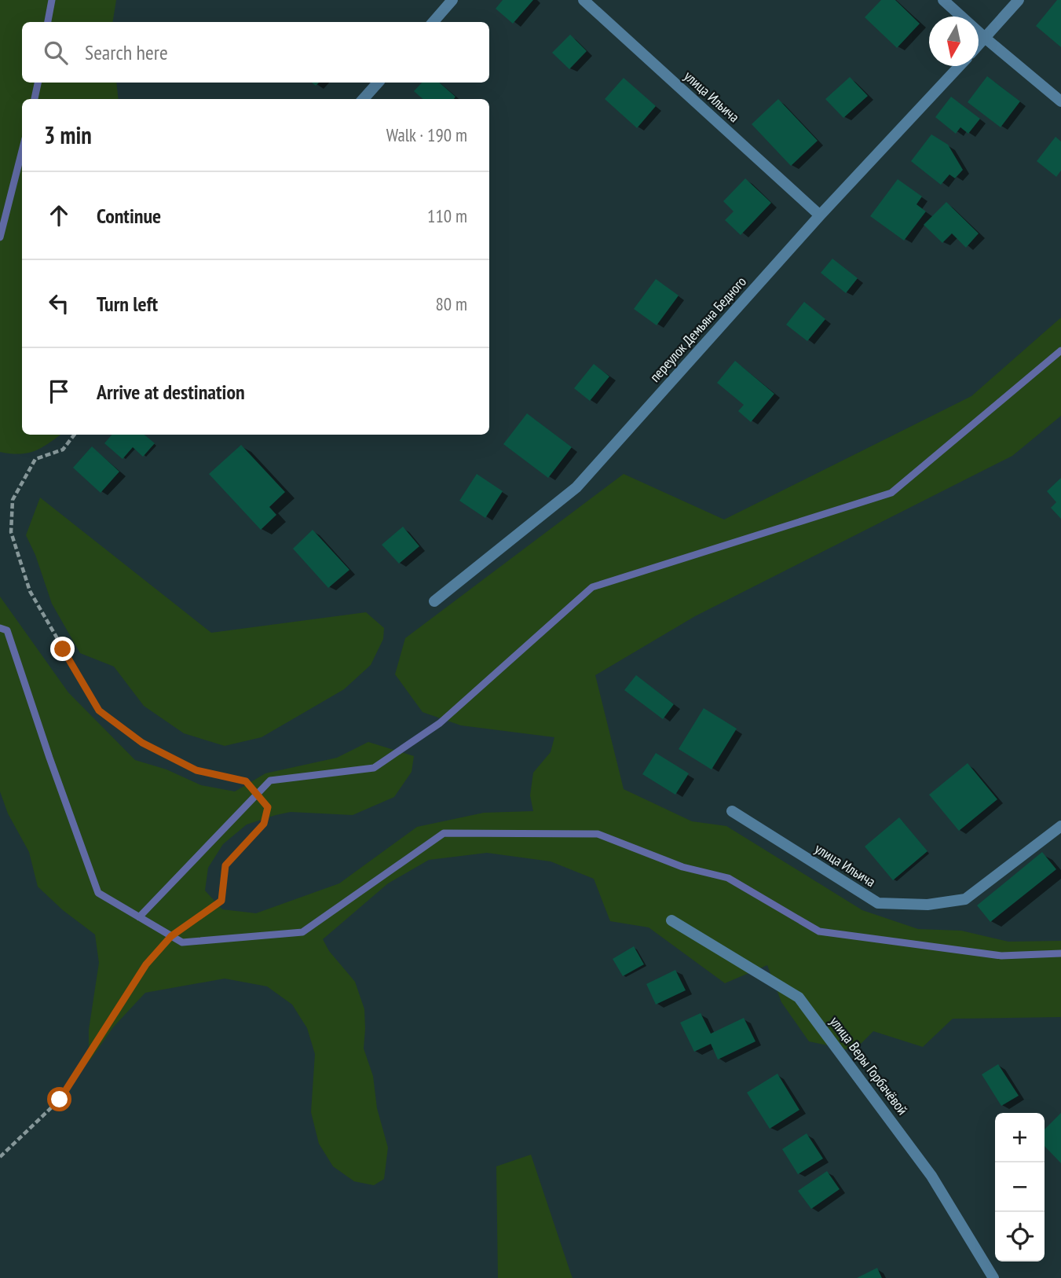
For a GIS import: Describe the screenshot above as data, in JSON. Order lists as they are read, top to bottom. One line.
{"streets":{"street":["улица Ильича","переулок Демьяна Бедного","улица Веры Горбачёвой"]},"crossings":[["улица Ильича","переулок Демьяна Бедного"]],"north":"bottom","page":{"search":"Search here","heading":["3 min","Walk · 190 m"],"list":[["Continue","110 m"],["Turn left","80 m"],"Arrive at destination"],"map_buttons":["+","−"]}}
